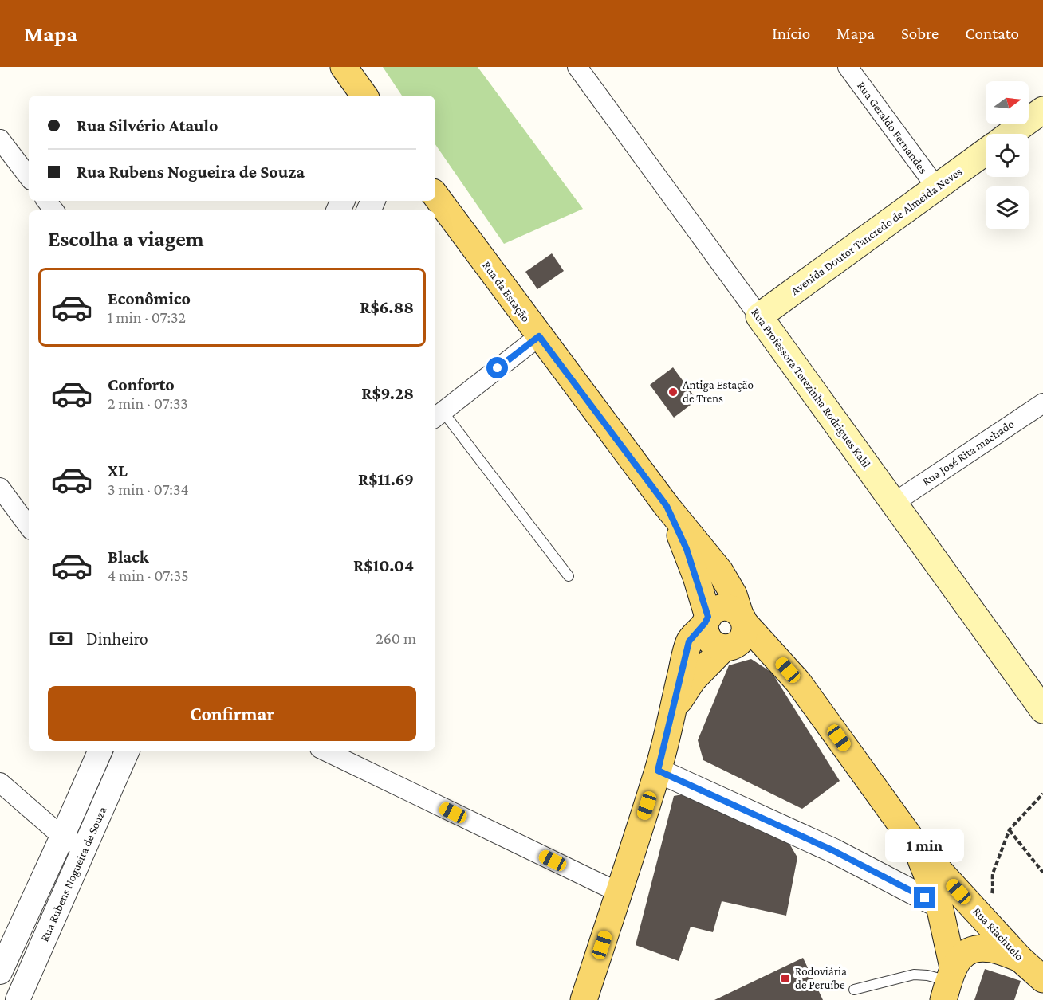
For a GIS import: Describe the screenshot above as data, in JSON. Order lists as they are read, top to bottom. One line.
{"streets":{"main road":["Avenida Doutor Tancredo de Almeida Neves","Rua da Estação","Rua Professora Terezinha Rodrigues Kalil","Rua Riachuelo"],"street":["Rua Geraldo Fernandes","Rua José Rita machado","Rua Rubens Nogueira de Souza"]},"crossings":[["Rua Geraldo Fernandes","Avenida Doutor Tancredo de Almeida Neves"],["Avenida Doutor Tancredo de Almeida Neves","Rua Professora Terezinha Rodrigues Kalil"],["Rua da Estação","Rua Riachuelo"],["Rua Professora Terezinha Rodrigues Kalil","Rua José Rita machado"]],"places":{"other":["Antiga Estação de Trens"],"transit":["Rodoviária de Peruíbe"]},"north":"right","page":{"header":"Mapa","nav":["Início","Mapa","Sobre","Contato"],"banner":["Rua Silvério Ataulo","Rua Rubens Nogueira de Souza"],"heading":"Escolha a viagem","list":[{"name":"Econômico","note":"1 min · 07:32","value":"R$6.88"},{"name":"Conforto","note":"2 min · 07:33","value":"R$9.28"},{"name":"XL","note":"3 min · 07:34","value":"R$11.69"},{"name":"Black","note":"4 min · 07:35","value":"R$10.04"}],"pay":["Dinheiro","260 m"],"buttons":"Confirmar","bubble":"1 min"}}
